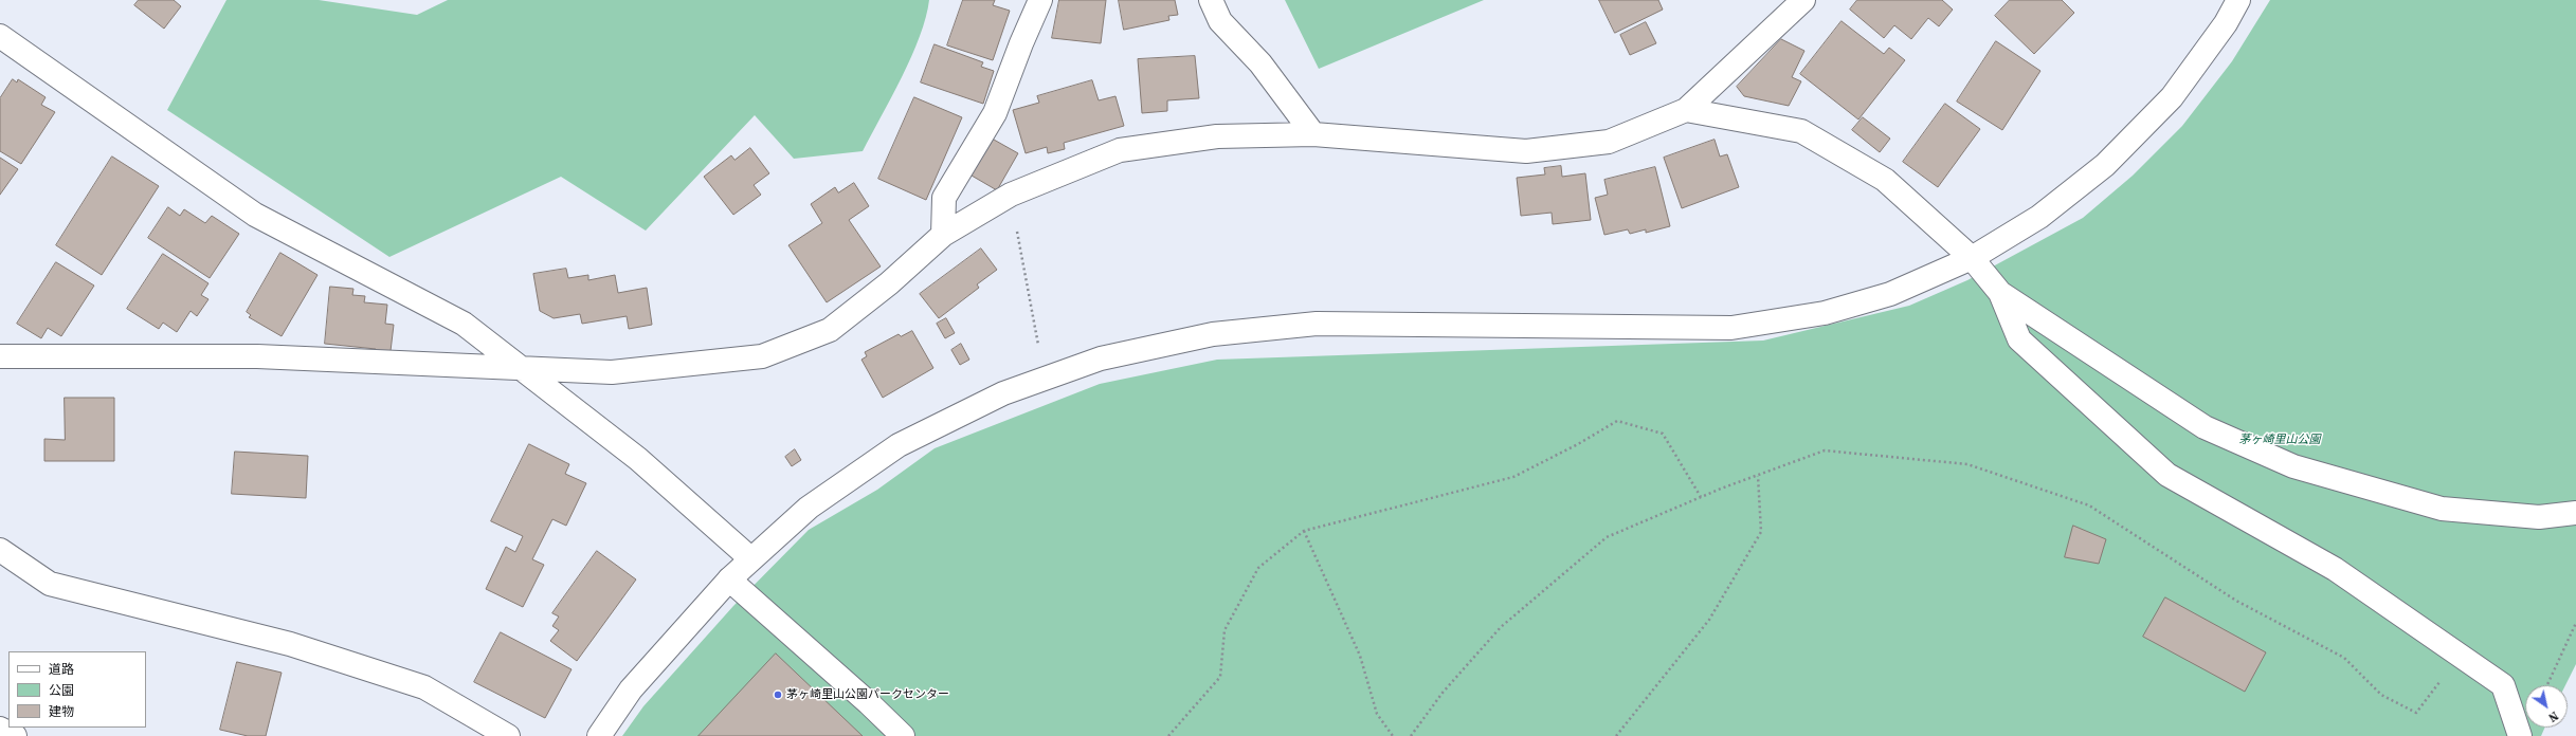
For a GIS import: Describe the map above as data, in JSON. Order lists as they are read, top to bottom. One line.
{"parks":["茅ヶ崎里山公園"],"places":["茅ヶ崎里山公園パークセンター"],"legend":["道路","公園","建物"],"north":"bottom right"}
